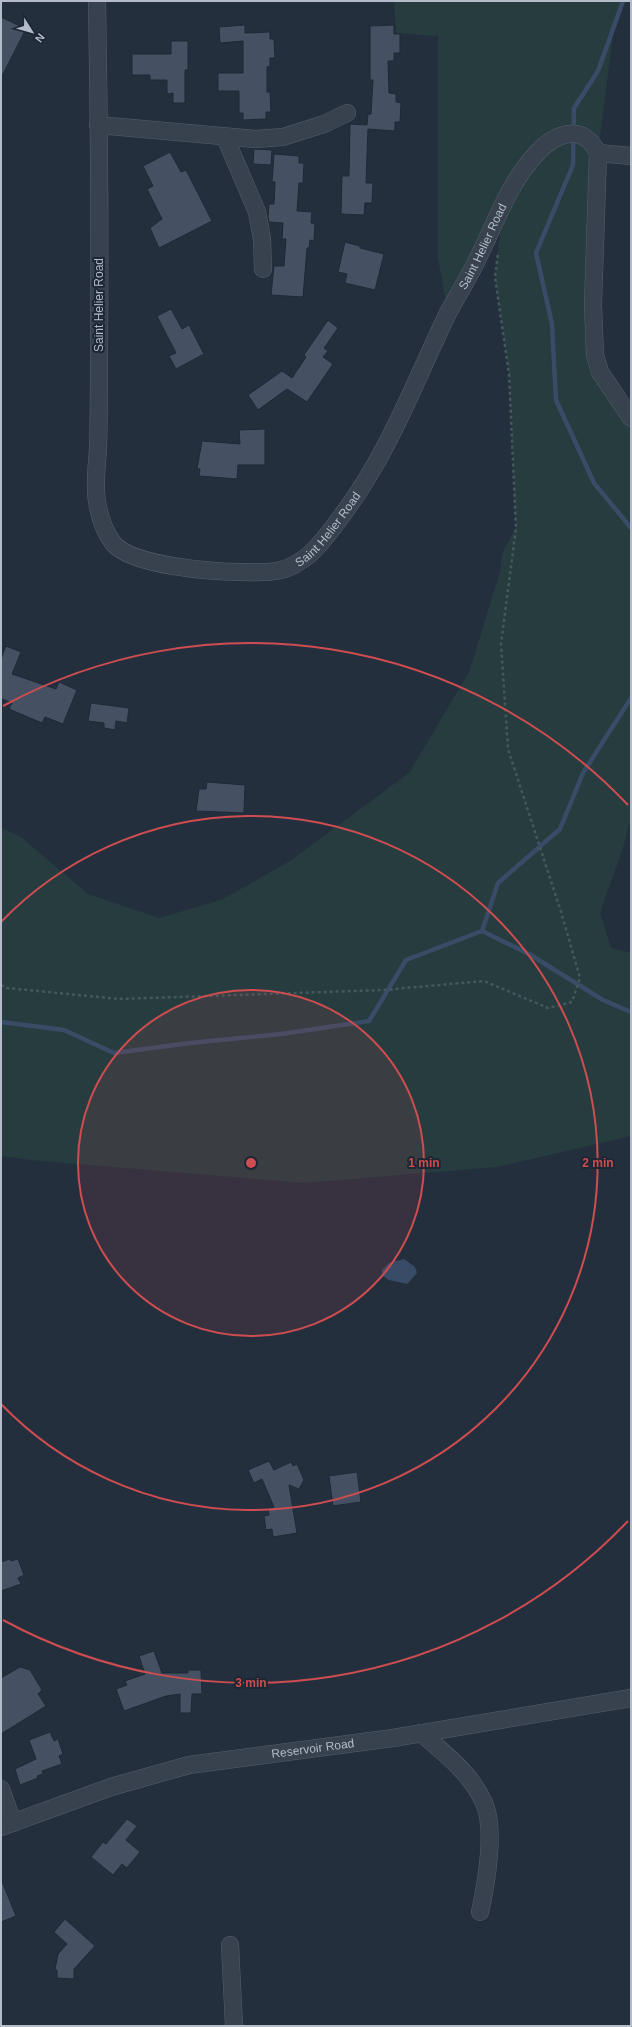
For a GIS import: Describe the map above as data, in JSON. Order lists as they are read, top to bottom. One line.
{"streets":{"street":["Saint Helier Road","Reservoir Road"]},"north":"bottom right","rings":["1 min","2 min","3 min"]}
